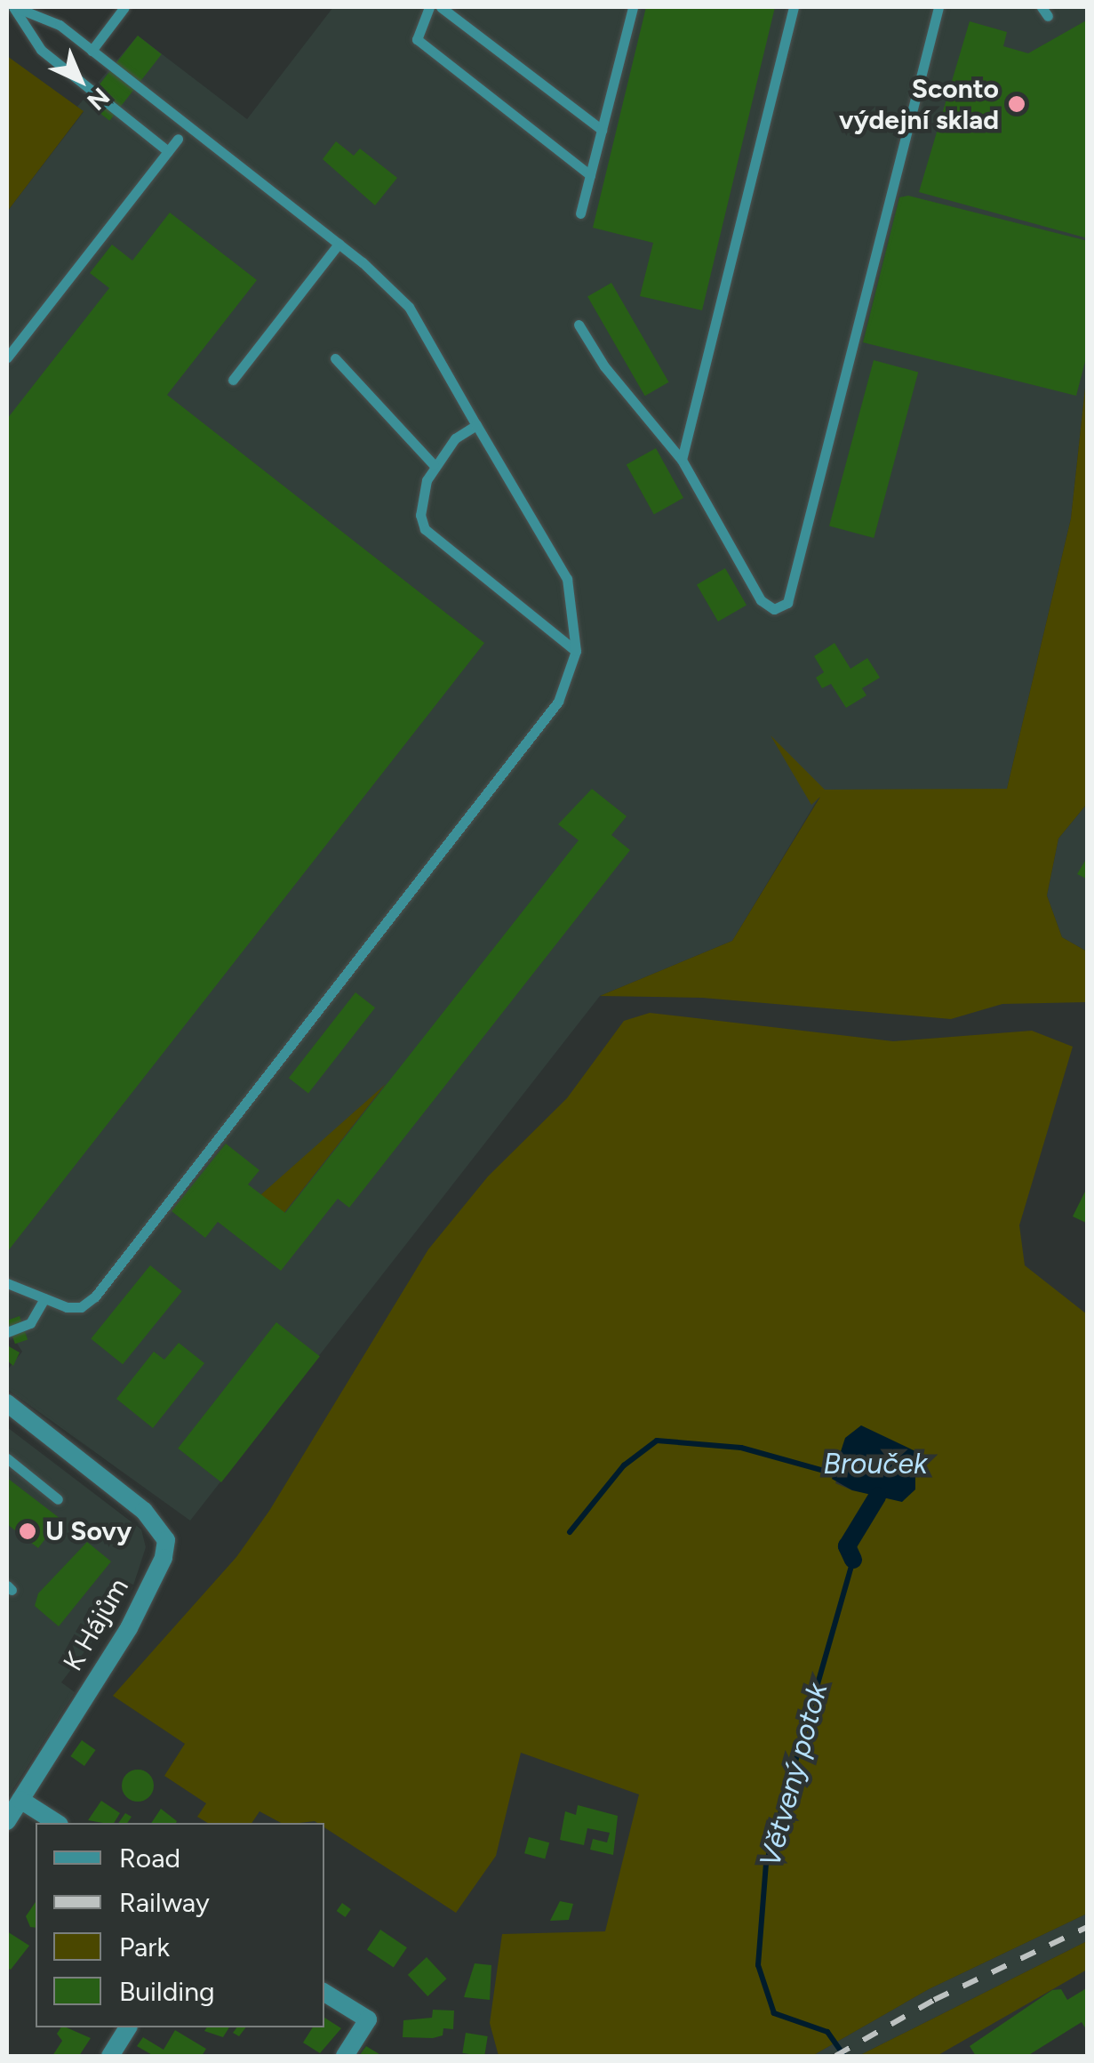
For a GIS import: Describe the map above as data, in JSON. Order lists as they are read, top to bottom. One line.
{"streets":{"street":["K Hájům"]},"water":["Brouček","Větvený potok"],"places":["Sconto výdejní sklad","U Sovy"],"legend":["Road","Railway","Park","Building"],"north":"bottom right"}
